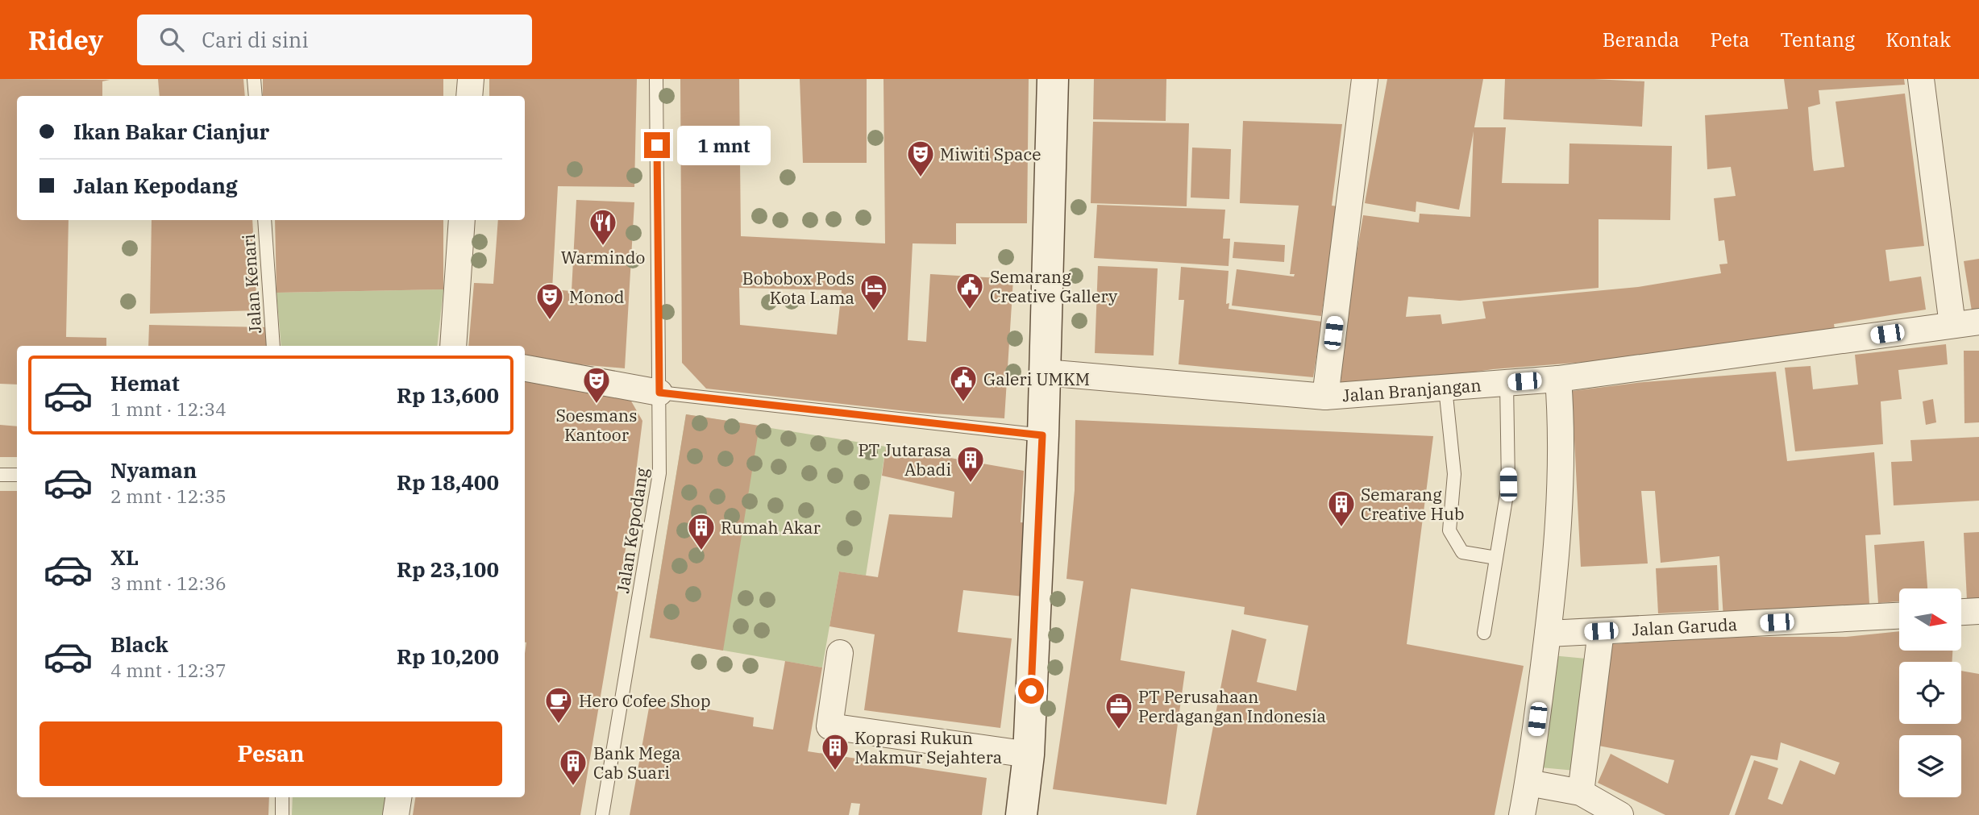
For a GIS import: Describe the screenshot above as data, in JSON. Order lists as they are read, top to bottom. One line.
{"streets":{"street":["Jalan Branjangan","Jalan Garuda"],"lane":["Jalan Kenari","Jalan Kepodang"]},"places":{"theatre":["Miwiti Space","Monod","Soesmans Kantoor"],"restaurant":["Warmindo"],"public building":["Semarang Creative Gallery","Galeri UMKM"],"hotel":["Bobobox Pods Kota Lama"],"building":["PT Jutarasa Abadi","Semarang Creative Hub","Rumah Akar","Koprasi Rukun Makmur Sejahtera","Bank Mega Cab Suari"],"cafe":["Hero Cofee Shop"],"office":["PT Perusahaan Perdagangan Indonesia"]},"north":"right","page":{"header":"Ridey","search":"Cari di sini","nav":["Beranda","Peta","Tentang","Kontak"],"banner":["Ikan Bakar Cianjur","Jalan Kepodang"],"bubble":"1 mnt","list":[{"name":"Hemat","note":"1 mnt · 12:34","value":"Rp 13,600"},{"name":"Nyaman","note":"2 mnt · 12:35","value":"Rp 18,400"},{"name":"XL","note":"3 mnt · 12:36","value":"Rp 23,100"},{"name":"Black","note":"4 mnt · 12:37","value":"Rp 10,200"}],"buttons":"Pesan"}}
